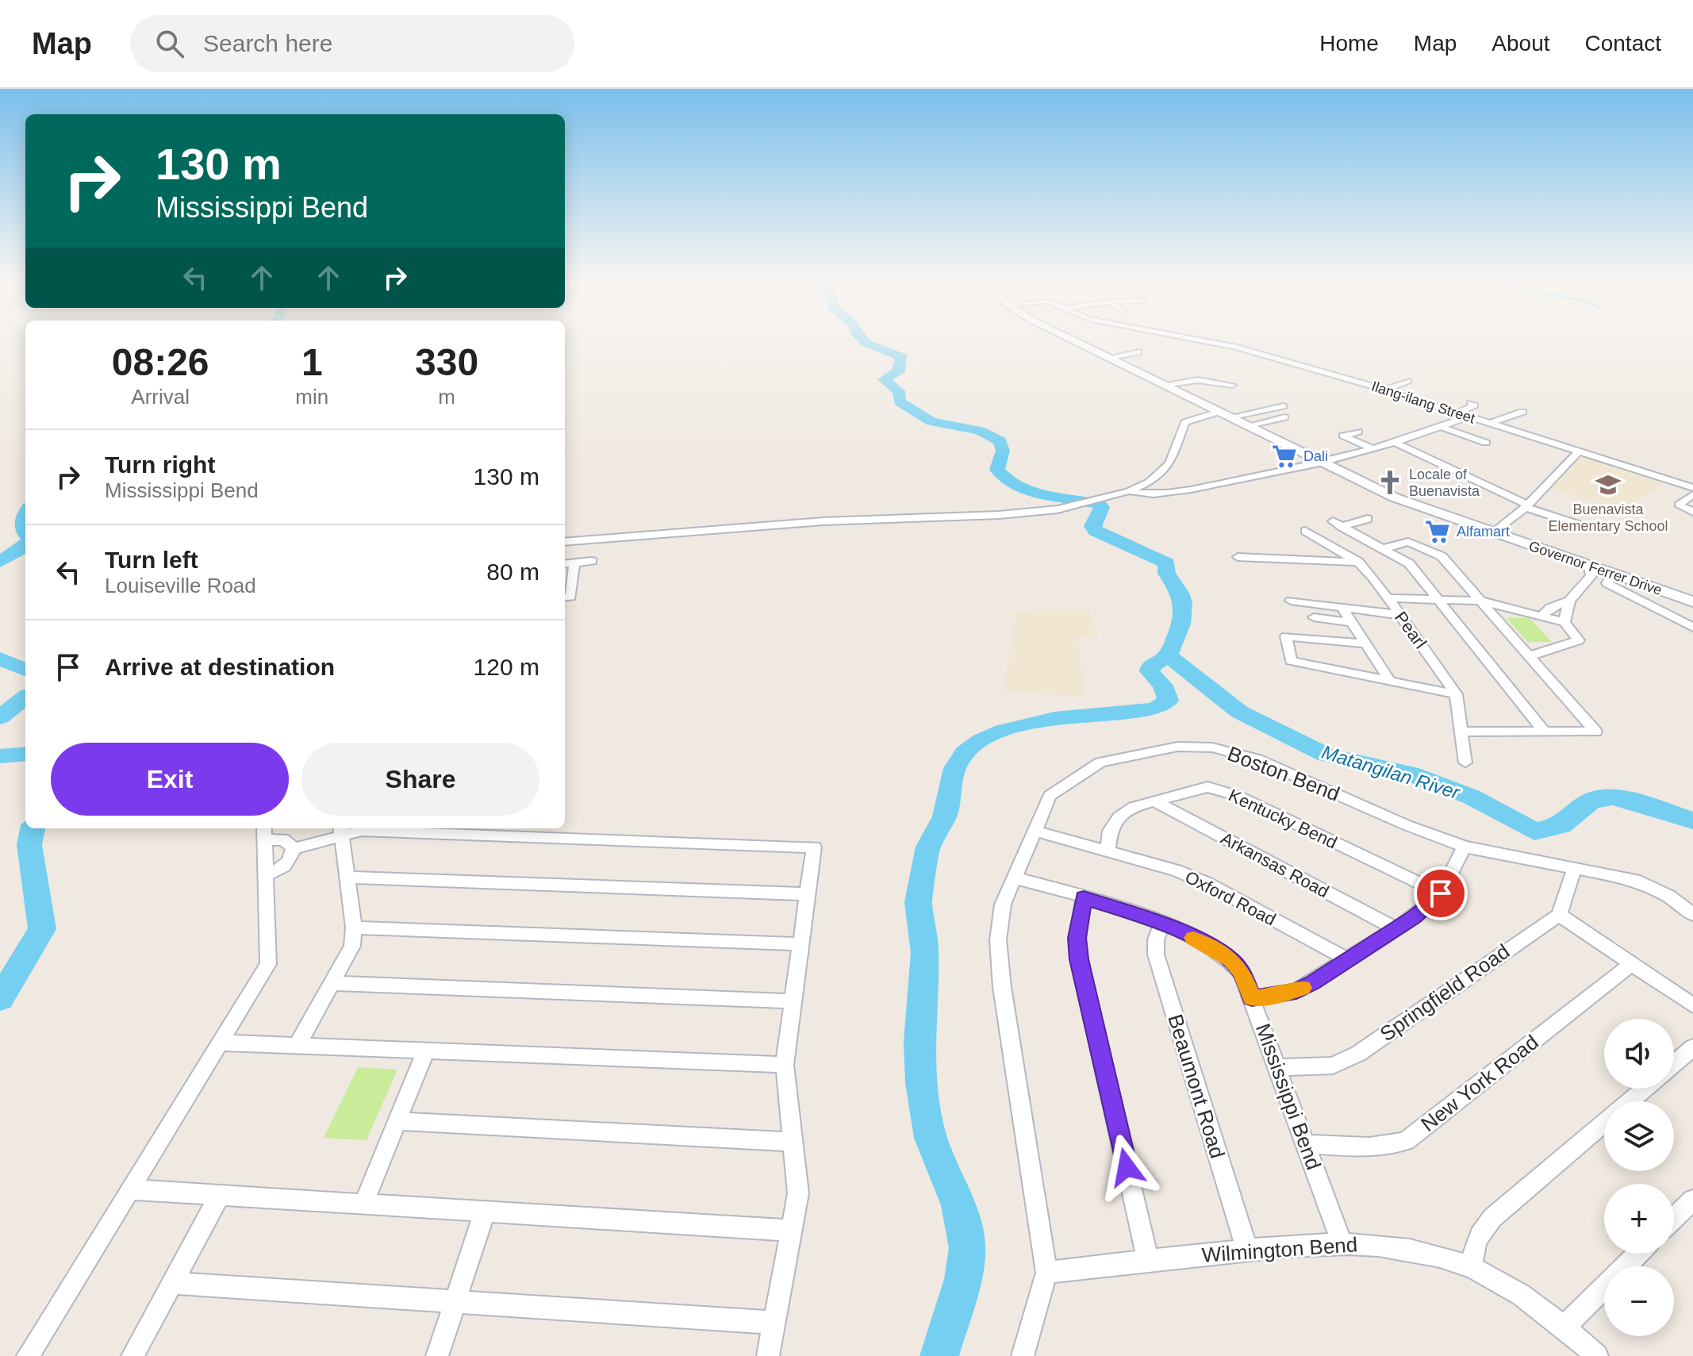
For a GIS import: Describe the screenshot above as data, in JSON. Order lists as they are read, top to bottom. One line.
{"streets":{"main road":["Governor Ferrer Drive"],"street":["Ilang-ilang Street","Pearl","Boston Bend","Kentucky Bend","Arkansas Road","Oxford Road","Springfield Road","New York Road","Beaumont Road","Mississippi Bend","Wilmington Bend"]},"crossings":[["Boston Bend","Oxford Road"],["Boston Bend","Mississippi Bend"],["Boston Bend","Wilmington Bend"],["Kentucky Bend","Arkansas Road"],["Kentucky Bend","Oxford Road"],["Springfield Road","Mississippi Bend"],["New York Road","Mississippi Bend"],["Beaumont Road","Mississippi Bend"],["Beaumont Road","Wilmington Bend"],["Mississippi Bend","Wilmington Bend"]],"water":["Matangilan River"],"places":{"supermarket":["Dali","Alfamart"],"church":["Locale of Buenavista"],"school or university":["Buenavista Elementary School"]},"page":{"header":"Map","search":"Search here","nav":["Home","Map","About","Contact"],"turn":["130 m","Mississippi Bend"],"eta":["08:26","Arrival","1","min","330","m"],"list":[{"name":"Turn right","note":"Mississippi Bend","value":"130 m"},{"name":"Turn left","note":"Louiseville Road","value":"80 m"},{"name":"Arrive at destination","value":"120 m"}],"buttons":["Exit","Share"],"map_buttons":["+","−"]}}
